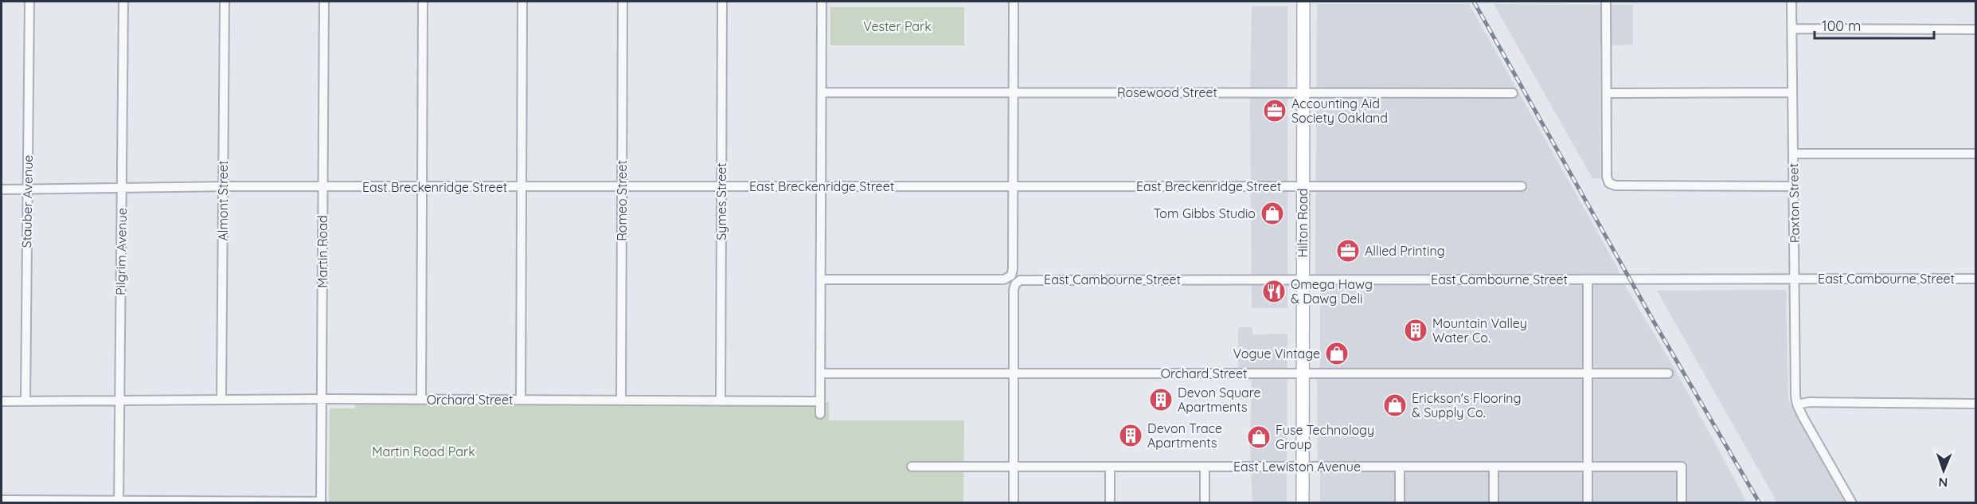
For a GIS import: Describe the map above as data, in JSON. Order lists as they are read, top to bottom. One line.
{"streets":{"street":["Rosewood Street","East Breckenridge Street","Almont Street","Romeo Street","Stauber Avenue","Symes Street","Paxton Street","Hilton Road","Pilgrim Avenue","Martin Road","East Cambourne Street","Orchard Street","East Lewiston Avenue"]},"crossings":[["Rosewood Street","Hilton Road"],["East Breckenridge Street","Almont Street"],["East Breckenridge Street","Romeo Street"],["East Breckenridge Street","Stauber Avenue"],["East Breckenridge Street","Symes Street"],["East Breckenridge Street","Hilton Road"],["East Breckenridge Street","Pilgrim Avenue"],["East Breckenridge Street","Martin Road"],["Almont Street","Orchard Street"],["Romeo Street","Orchard Street"],["Stauber Avenue","Orchard Street"],["Symes Street","Orchard Street"],["Paxton Street","East Cambourne Street"],["Hilton Road","East Cambourne Street"],["Hilton Road","Orchard Street"],["Hilton Road","East Lewiston Avenue"],["Pilgrim Avenue","Orchard Street"],["Martin Road","Orchard Street"],["East Cambourne Street","Orchard Street"]],"parks":["Vester Park","Martin Road Park"],"places":{"office":["Accounting Aid Society Oakland","Allied Printing"],"shop":["Tom Gibbs Studio","Vogue Vintage","Erickson's Flooring & Supply Co.","Fuse Technology Group"],"restaurant":["Omega Hawg & Dawg Deli"],"building":["Mountain Valley Water Co.","Devon Square Apartments","Devon Trace Apartments"]},"scale_bar":"100 m","north":"bottom"}
